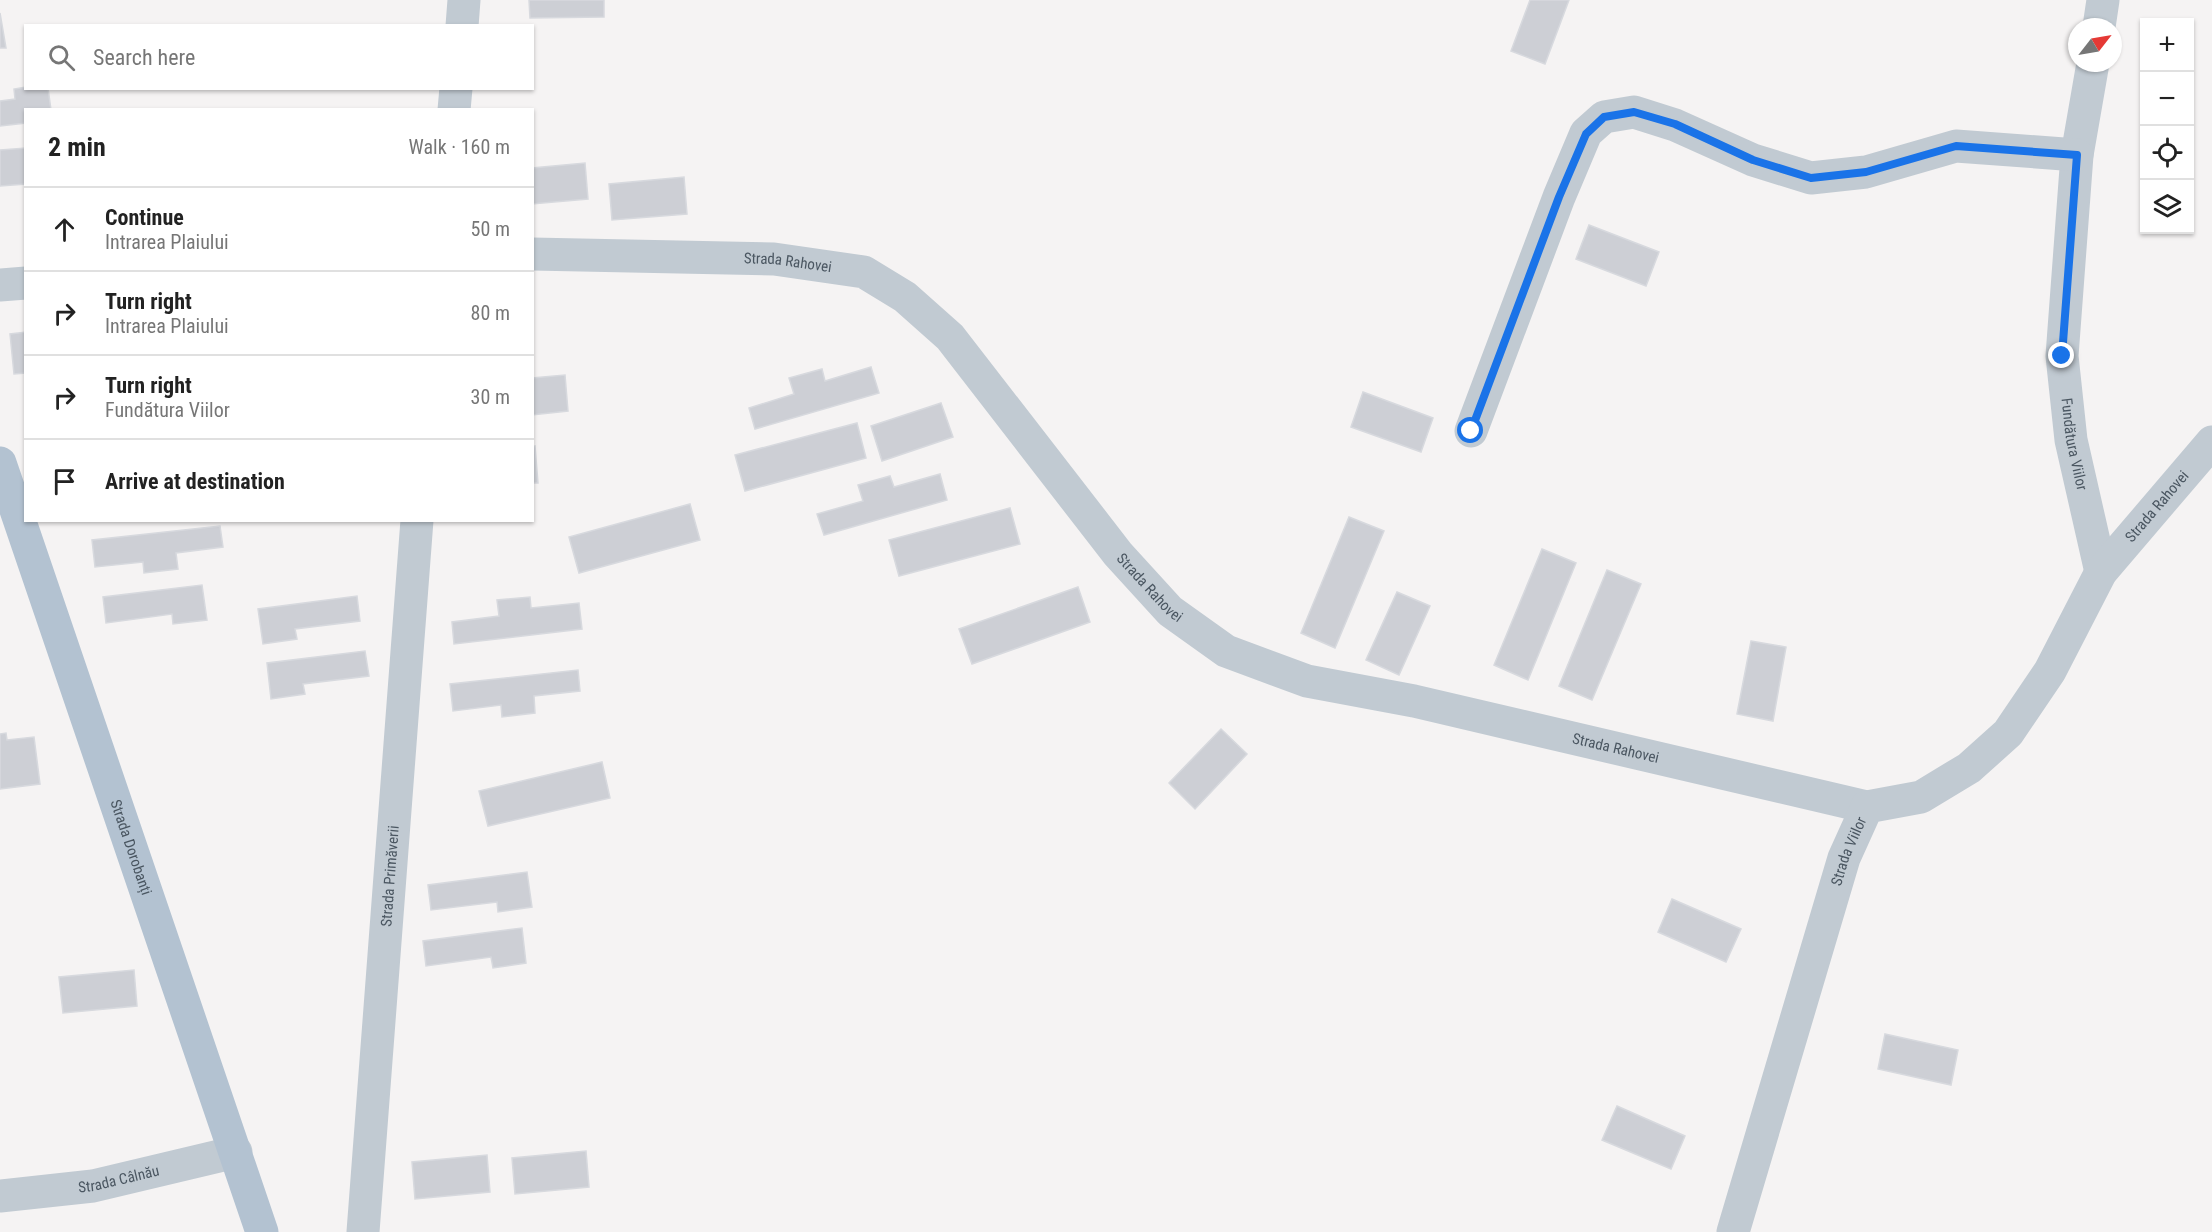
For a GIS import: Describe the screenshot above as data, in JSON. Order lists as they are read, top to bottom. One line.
{"streets":{"main road":["Strada Dorobanți"],"street":["Strada Rahovei","Fundătura Viilor","Strada Viilor","Strada Primăverii","Strada Câlnău"]},"crossings":[["Strada Rahovei","Fundătura Viilor"],["Strada Rahovei","Strada Viilor"],["Fundătura Viilor","Strada Viilor"],["Strada Dorobanți","Strada Câlnău"]],"north":"top right","page":{"map_buttons":["+","−"],"search":"Search here","heading":["2 min","Walk · 160 m"],"list":[["Continue","Intrarea Plaiului","50 m"],["Turn right","Intrarea Plaiului","80 m"],["Turn right","Fundătura Viilor","30 m"],"Arrive at destination"]}}
